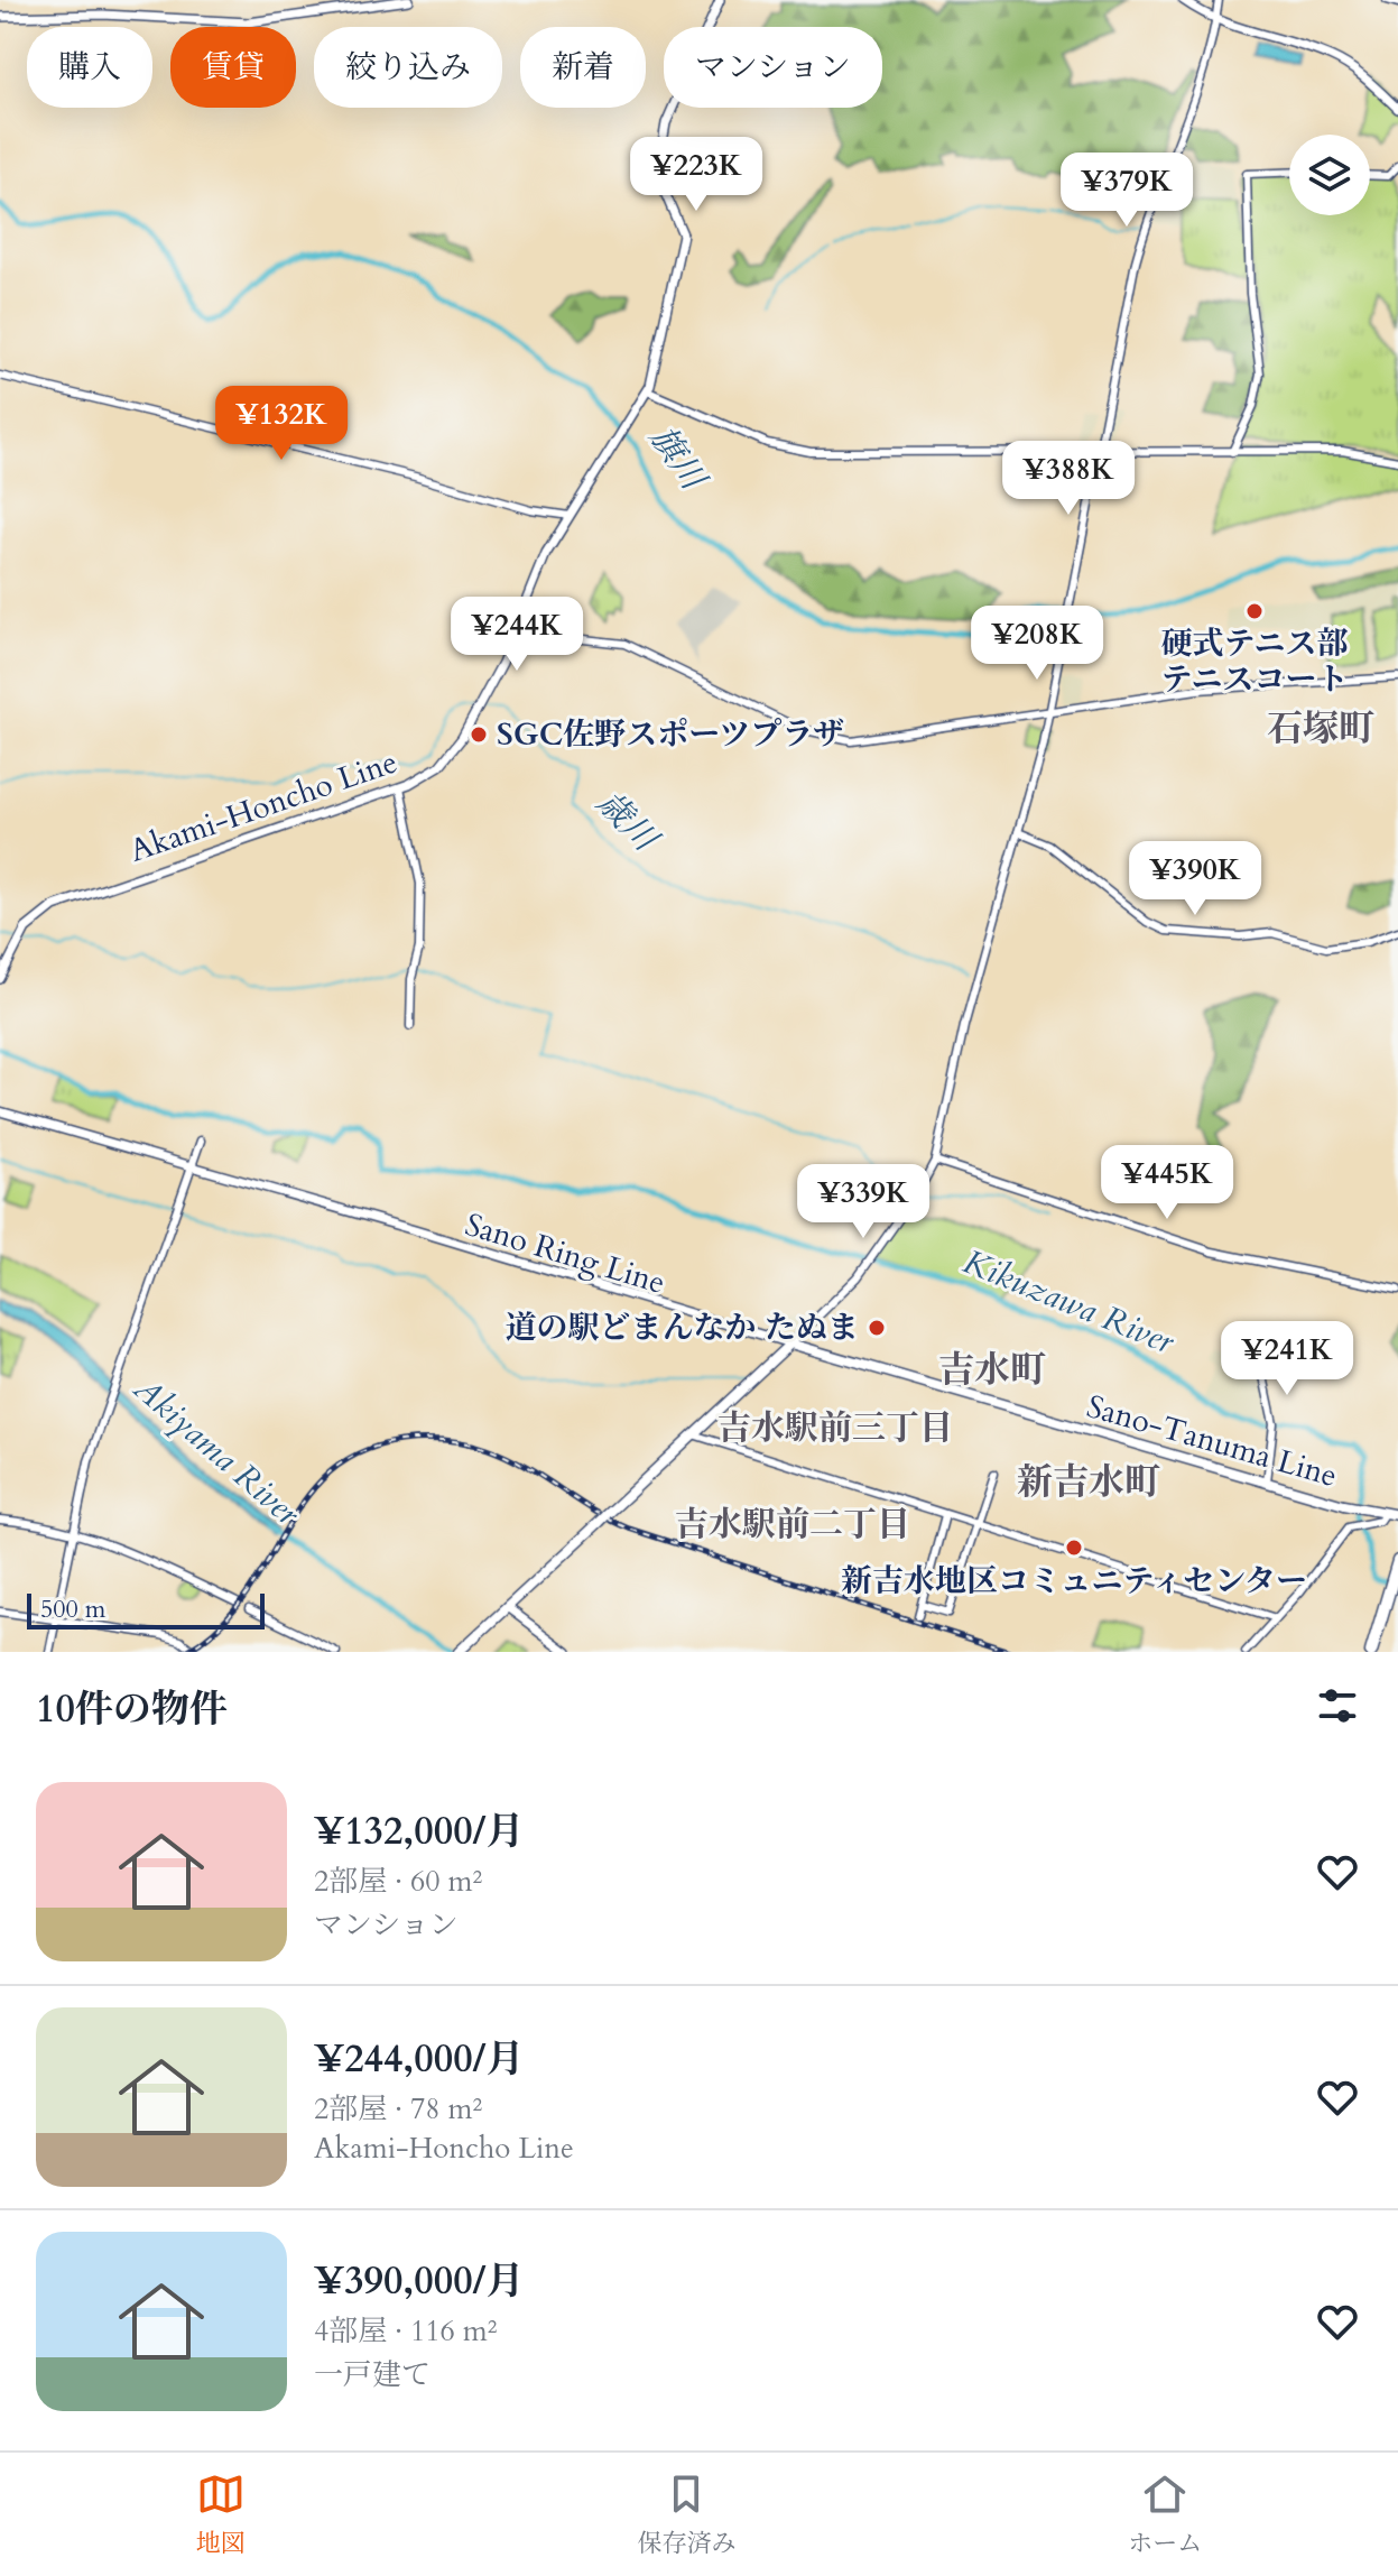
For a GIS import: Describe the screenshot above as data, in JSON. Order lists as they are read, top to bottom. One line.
{"streets":{"main road":["Akami-Honcho Line","Sano Ring Line","Sano-Tanuma Line"]},"crossings":[["Sano Ring Line","Sano-Tanuma Line"]],"districts":["石塚町","吉水町","吉水駅前三丁目","新吉水町","吉水駅前二丁目"],"water":["旗川","歳川","Kikuzawa River","Akiyama River"],"places":["硬式テニス部 テニスコート","SGC佐野スポーツプラザ","道の駅どまんなか たぬま","新吉水地区コミュニティセンター"],"scale_bar":"500 m","page":{"chip":["購入","賃貸","絞り込み","新着","マンション"],"price":["¥223K","¥379K","¥132K","¥388K","¥244K","¥208K","¥390K","¥445K","¥339K","¥241K"],"scale":"500 m","heading":"10件の物件","list":[{"name":"¥132,000/月","note":"2部屋 · 60 m² · マンション"},{"name":"¥244,000/月","note":"2部屋 · 78 m² · Akami-Honcho Line"},{"name":"¥390,000/月","note":"4部屋 · 116 m² · 一戸建て"}],"tabs":["地図","保存済み","ホーム"]}}
